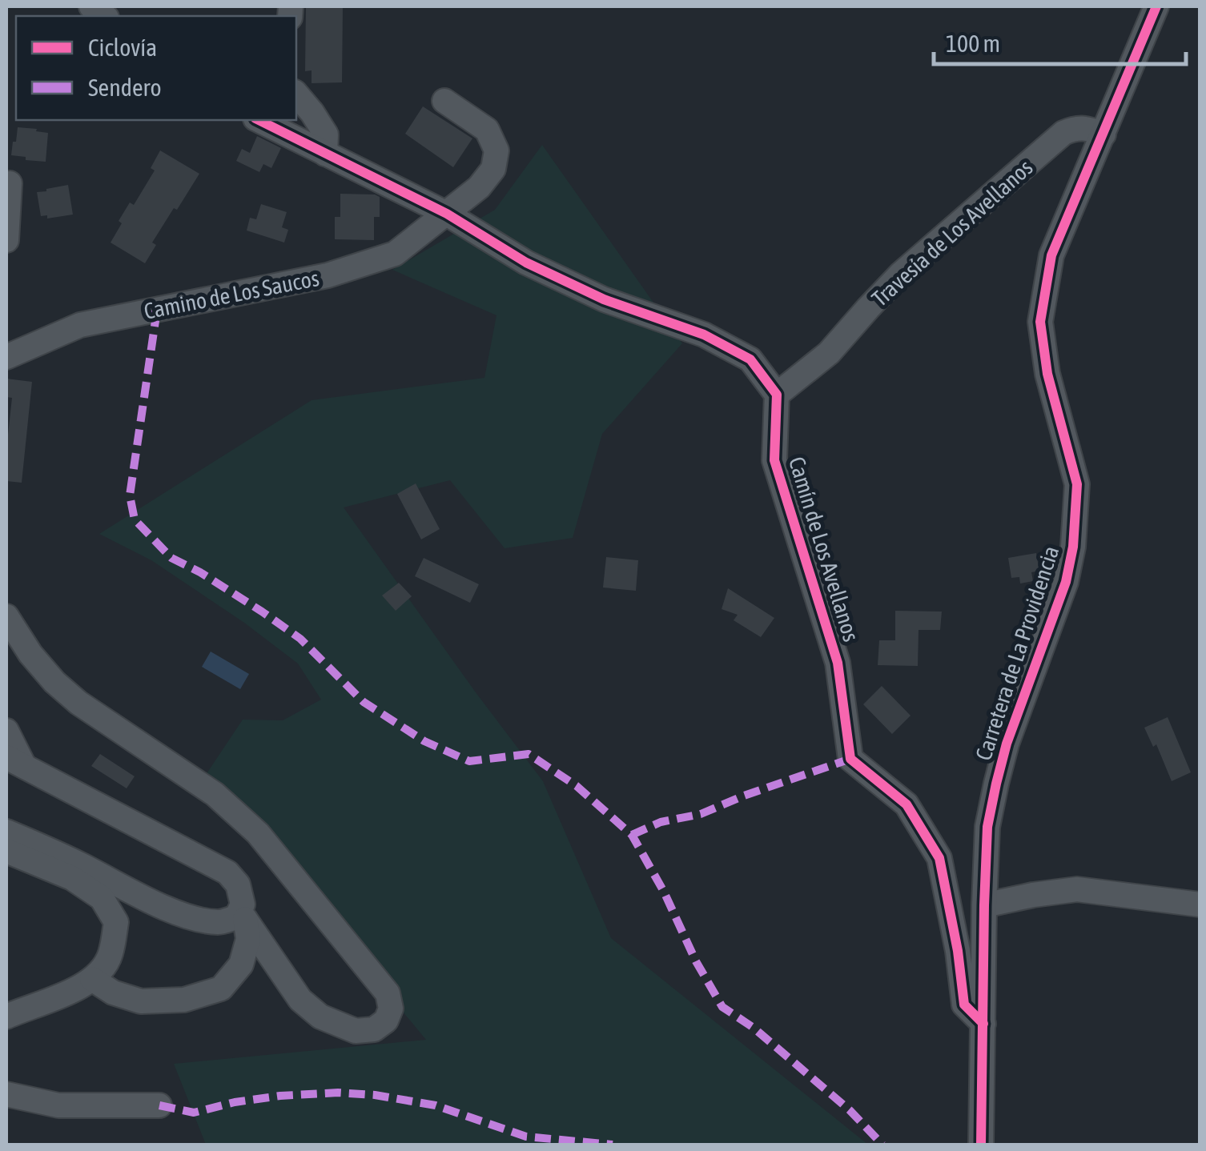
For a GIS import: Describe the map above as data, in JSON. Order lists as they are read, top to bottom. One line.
{"streets":{"street":["Travesía de Los Avellanos","Camino de Los Saucos","Camín de Los Avellanos","Carretera de La Providencia"]},"crossings":[["Travesía de Los Avellanos","Camín de Los Avellanos"],["Travesía de Los Avellanos","Carretera de La Providencia"],["Camín de Los Avellanos","Carretera de La Providencia"]],"legend":["Ciclovía","Sendero"],"scale_bar":"100 m"}
